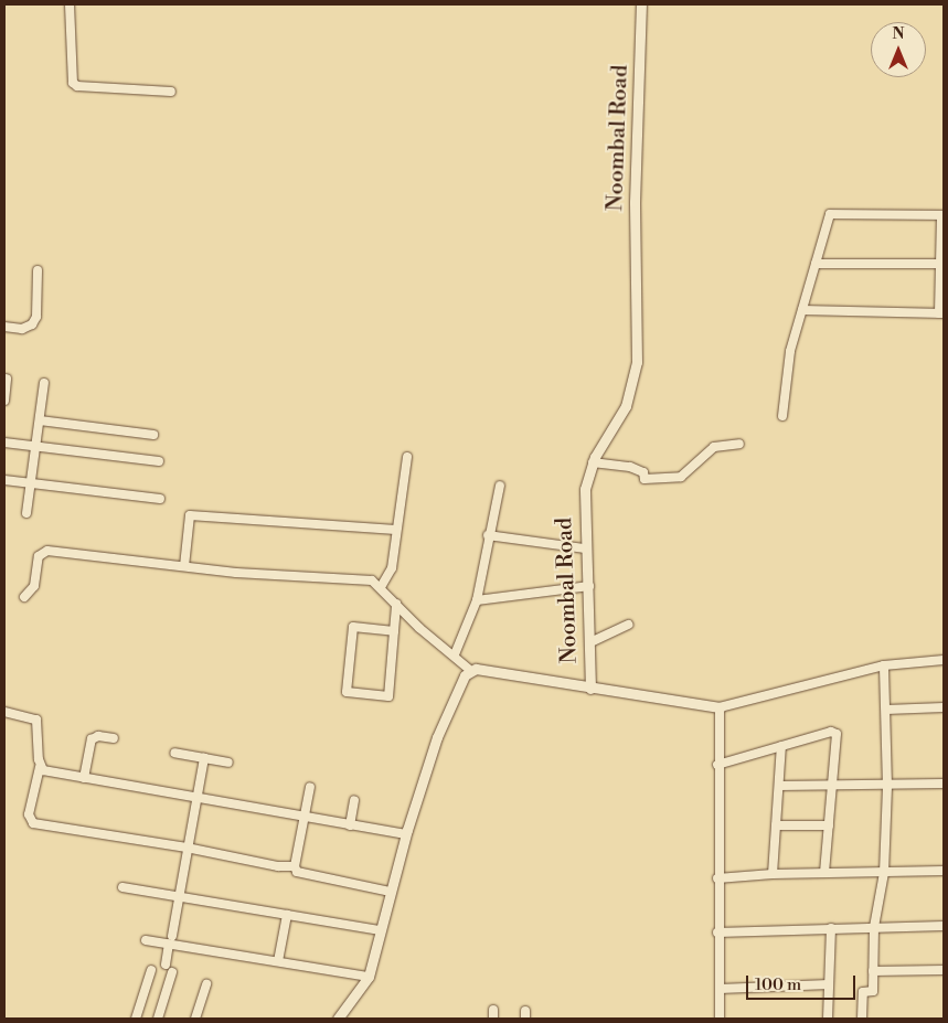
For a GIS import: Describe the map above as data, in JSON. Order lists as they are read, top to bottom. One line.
{"streets":{"street":["Noombal Road"]},"scale_bar":"100 m","north":"top"}
